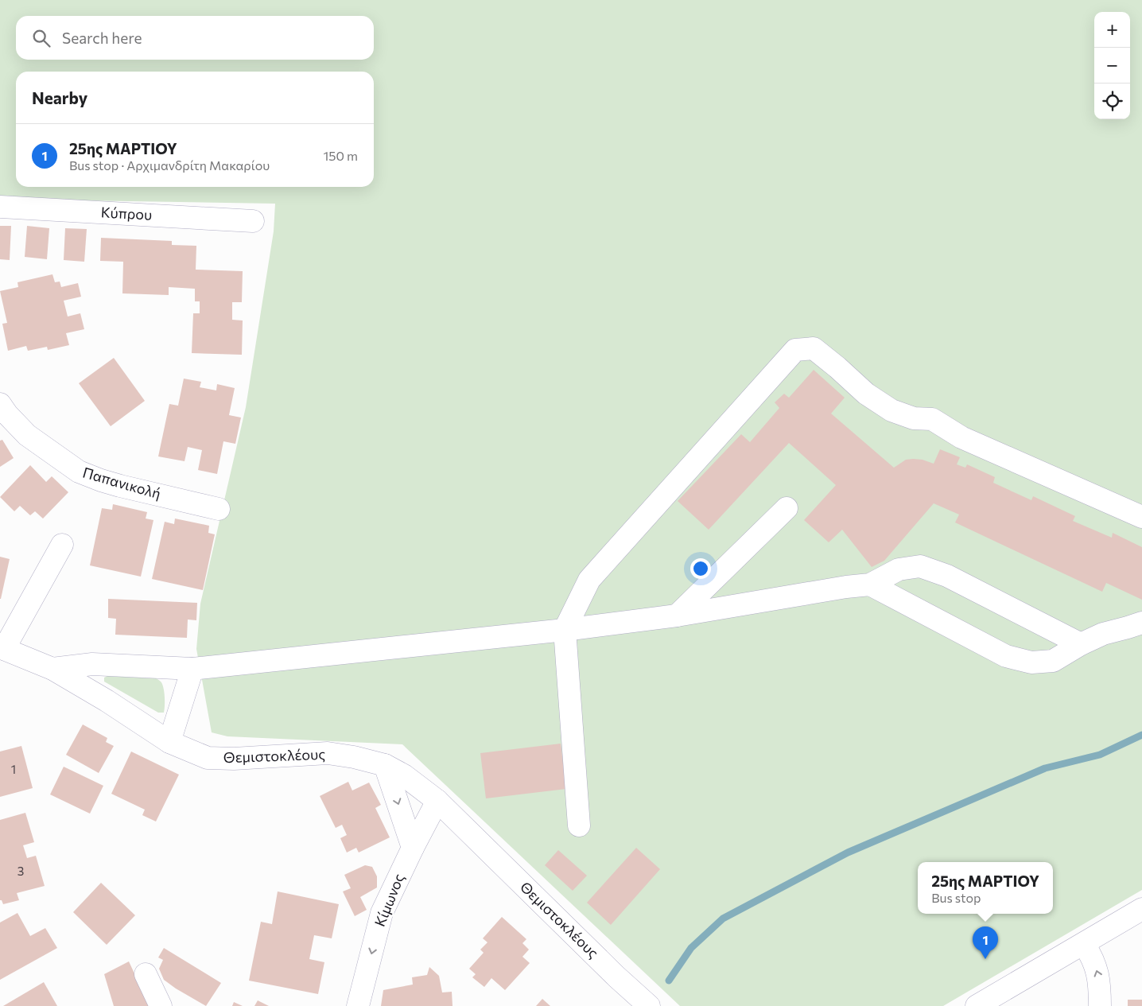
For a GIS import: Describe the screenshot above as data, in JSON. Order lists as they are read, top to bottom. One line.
{"streets":{"street":["Κύπρου","Παπανικολή","Θεμιστοκλέους","Κίμωνος"]},"crossings":[["Θεμιστοκλέους","Κίμωνος"]],"one_way":["Κίμωνος"],"house_numbers":["1","3"],"page":{"map_buttons":["+","−"],"search":"Search here","heading":"Nearby","list":[{"mark":"1","name":"25ης ΜΑΡΤΙΟΥ","note":"Bus stop · Αρχιμανδρίτη Μακαρίου","value":"150 m"}],"popup":["25ης ΜΑΡΤΙΟΥ","Bus stop"],"pins":"1"}}
